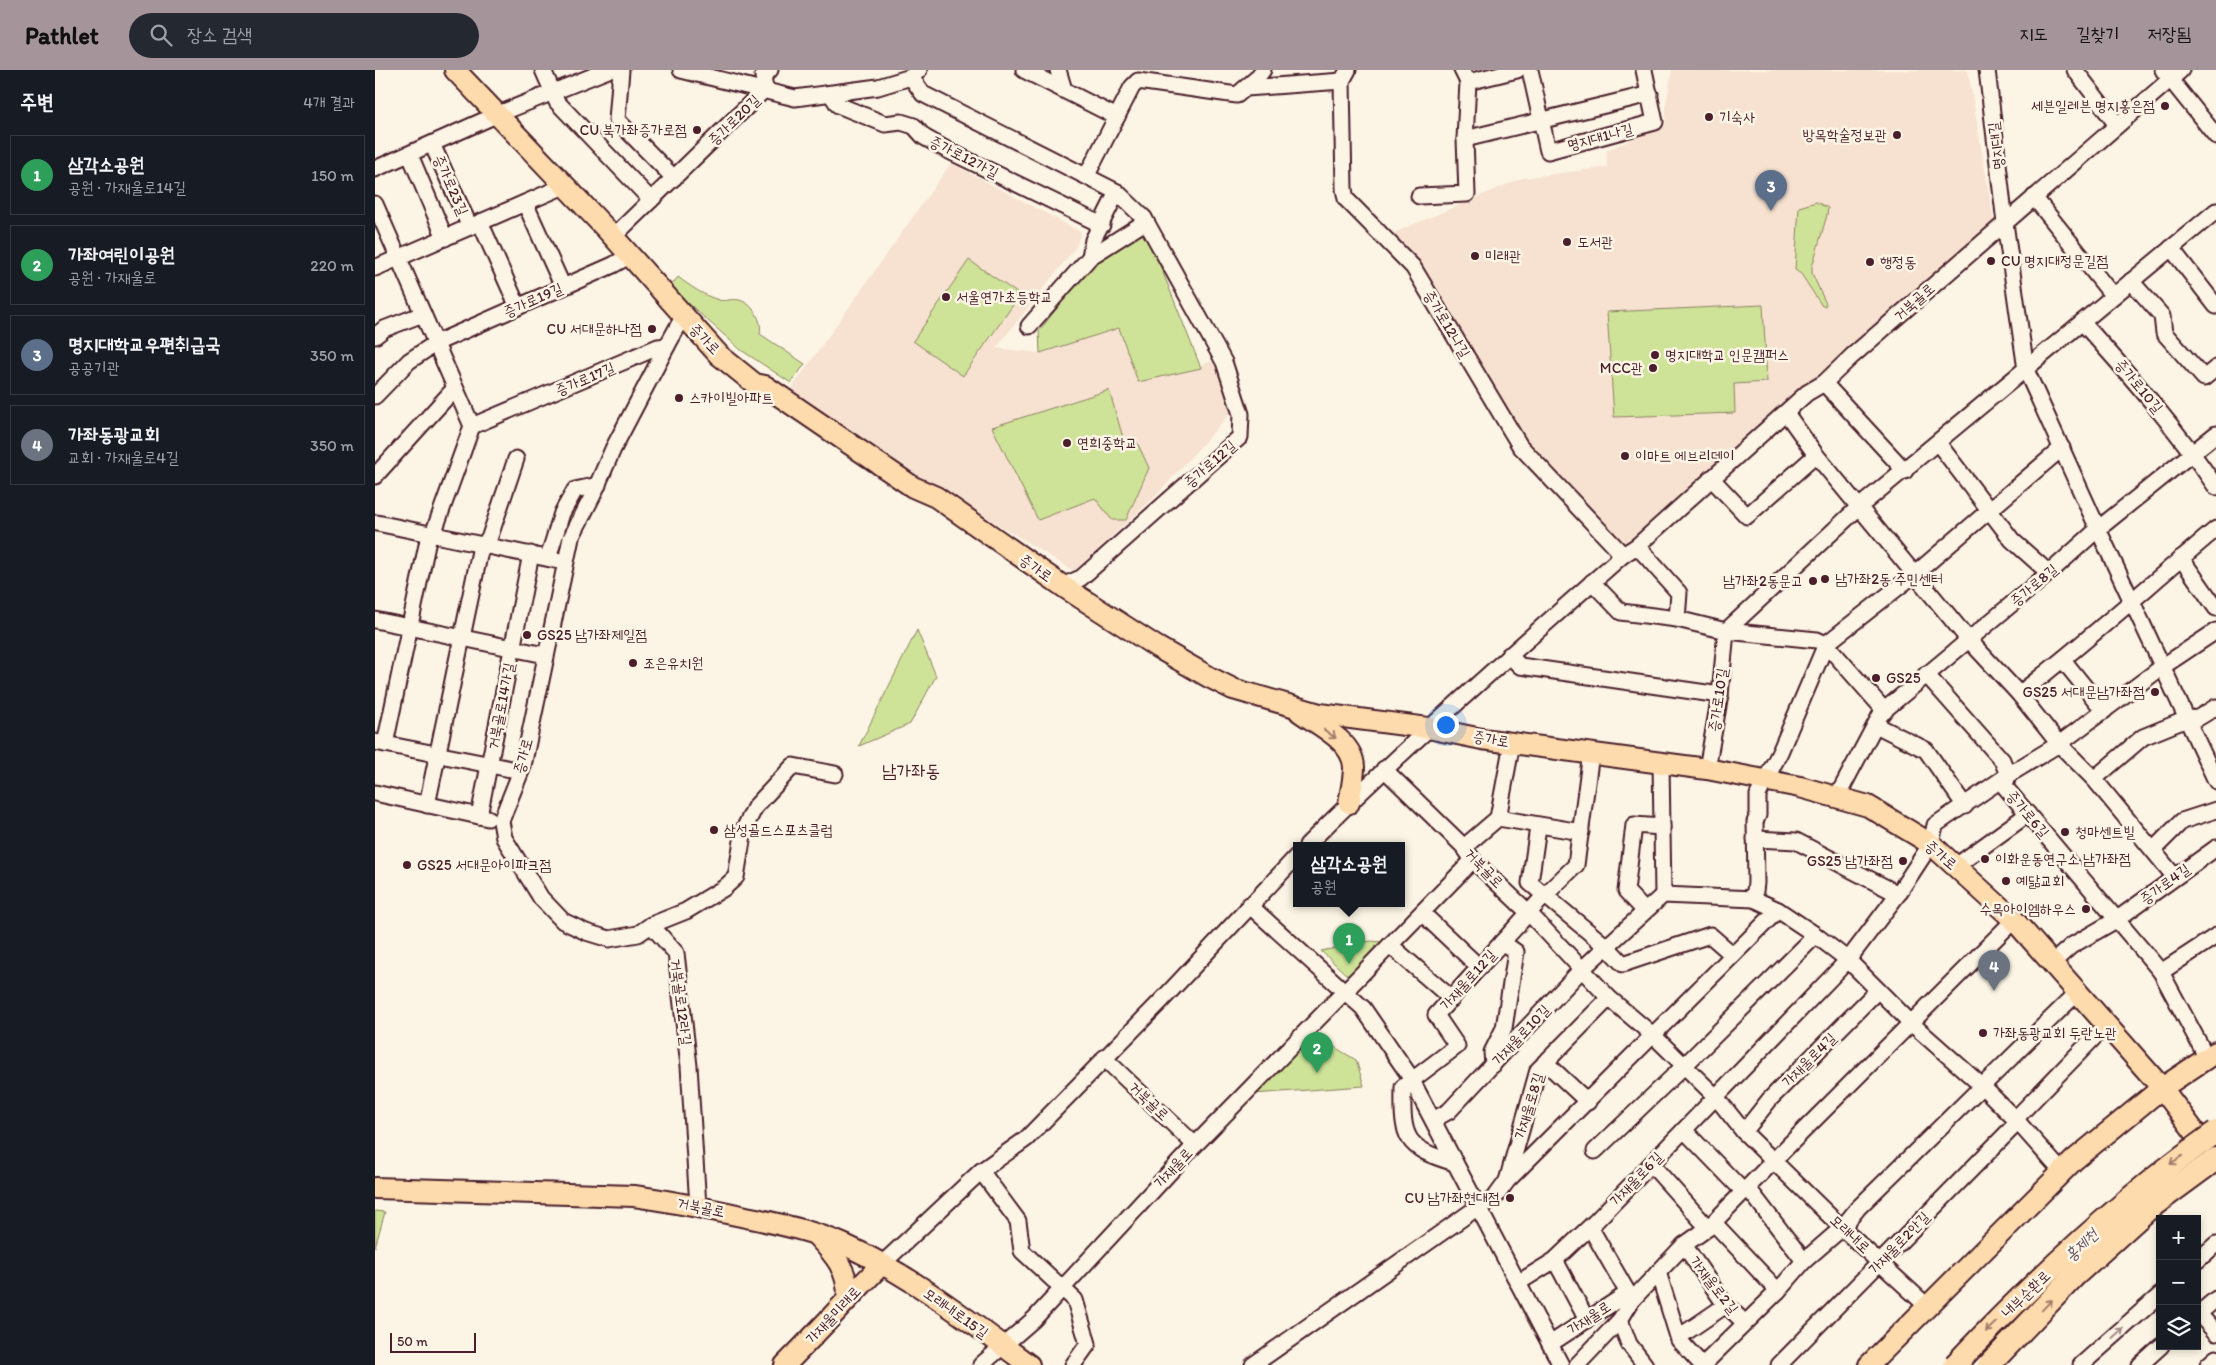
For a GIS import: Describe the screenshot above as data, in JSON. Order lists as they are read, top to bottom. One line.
{"streets":{"highway":["내부순환로"],"main road":["거북골로","증가로","모래내로15길","가재울미래로"],"street":["증가로20길","명지대1나길","명지대길","증가로12가길","증가로23길","증가로19길","증가로12나길","증가로17길","증가로10길","증가로12길","증가로8길","거북골로14가길","증가로6길","증가로4길","가재울로12길","거북골로12라길","가재울로10길","가재울로4길","가재울로8길","가재울로","가재울로6길","모래내로","가재울로2안길","가재울로2길"]},"crossings":[["증가로20길","증가로12가길"],["증가로20길","증가로"],["명지대길","거북골로"],["증가로23길","증가로19길"],["증가로23길","증가로"],["증가로19길","증가로"],["거북골로","증가로12나길"],["거북골로","증가로"],["거북골로","가재울로12길"],["거북골로","거북골로12라길"],["거북골로","가재울로10길"],["거북골로","가재울로"],["거북골로","모래내로15길"],["거북골로","가재울미래로"],["증가로","증가로17길"],["증가로","증가로10길"],["증가로","증가로12길"],["증가로","증가로8길"],["증가로","거북골로14가길"],["증가로","증가로6길"],["증가로","증가로4길"],["증가로","가재울로12길"],["증가로","가재울로6길"],["증가로","내부순환로"],["증가로10길","증가로8길"],["증가로6길","증가로4길"],["증가로6길","가재울로6길"],["가재울로12길","가재울로10길"],["가재울로12길","가재울로"],["가재울로10길","가재울로"],["가재울로8길","가재울로"],["가재울로","가재울로6길"],["가재울로","모래내로15길"],["모래내로","가재울로2안길"],["모래내로","가재울로2길"],["모래내로15길","가재울미래로"]],"districts":["남가좌동"],"water":["홍제천"],"places":["세븐일레븐 명지홍은점","기숙사","CU 북가좌증가로점","방목학술정보관","도서관","미래관","CU 명지대정문길점","행정동","서울연가초등학교","CU 서대문하나점","명지대학교 인문캠퍼스","MCC관","스카이빌아파트","연희중학교","이마트 에브리데이","남가좌2동 주민센터","남가좌2동문고","GS25 남가좌제일점","조은유치원","GS25","GS25 서대문남가좌점","삼성골드스포츠클럽","청마센트빌","이화운동연구소 남가좌점","GS25 남가좌점","GS25 서대문아이파크점","예닮교회","수목아이엠하우스","가좌동광교회 두란노관","CU 남가좌현대점"],"scale_bar":"50 m","page":{"header":"Pathlet","search":"장소 검색","nav":["지도","길찾기","저장됨"],"heading":["주변","4개 결과"],"list":[{"mark":"1","name":"삼각소공원","note":"공원 · 가재울로14길","value":"150 m"},{"mark":"2","name":"가좌여린이공원","note":"공원 · 가재울로","value":"220 m"},{"mark":"3","name":"명지대학교우편취급국","note":"공공기관","value":"350 m"},{"mark":"4","name":"가좌동광교회","note":"교회 · 가재울로4길","value":"350 m"}],"pins":["3","1","4","2"],"popup":["삼각소공원","공원"],"map_buttons":["+","−"],"scale":"50 m"}}
